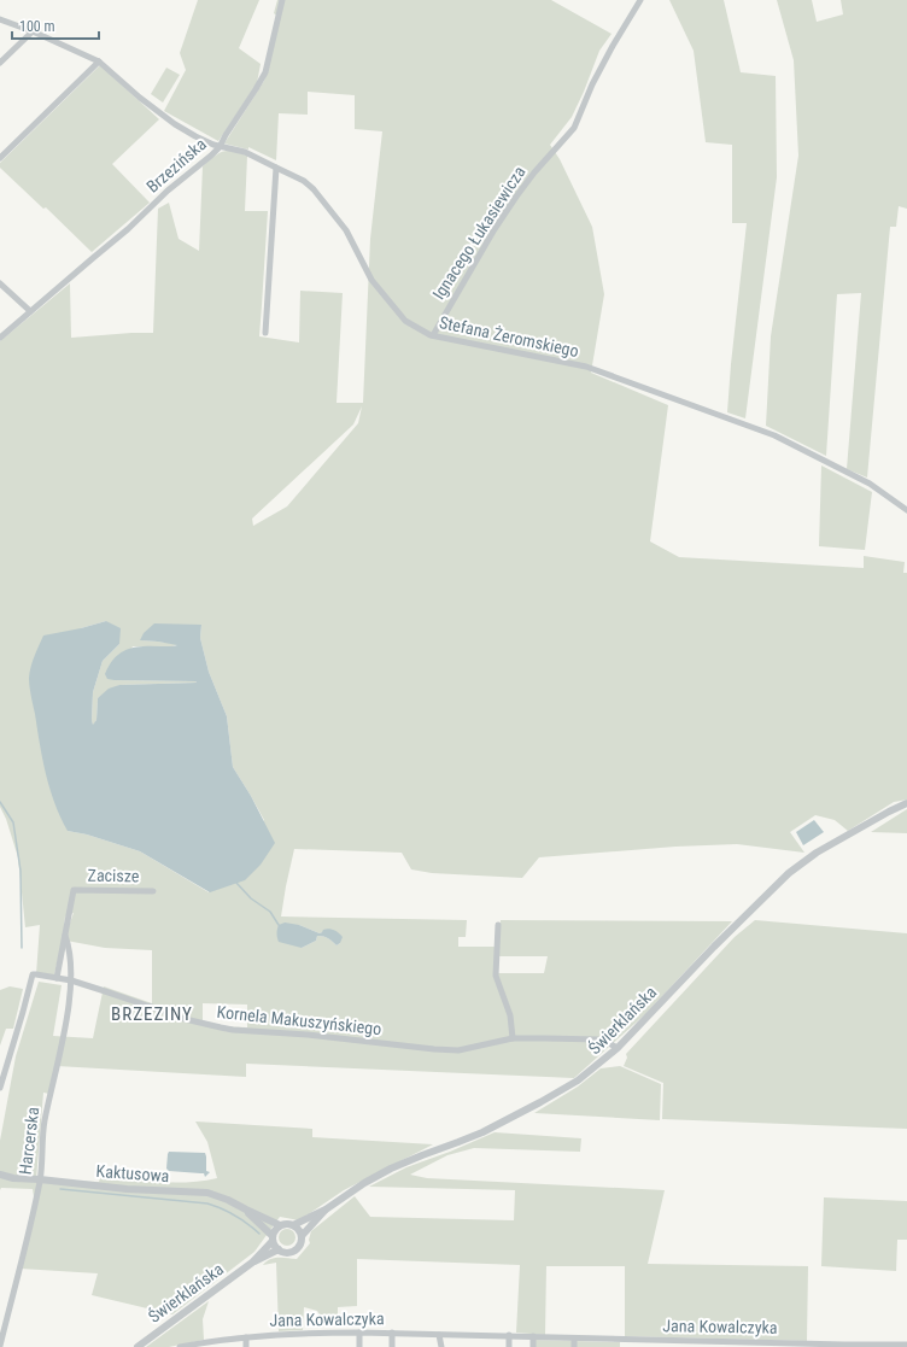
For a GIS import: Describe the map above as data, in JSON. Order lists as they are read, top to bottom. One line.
{"streets":{"street":["Brzezińska","Ignacego Łukasiewicza","Stefana Żeromskiego","Zacisze","Kornela Makuszyńskiego","Świerklańska","Harcerska","Kaktusowa","Jana Kowalczyka"]},"crossings":[["Brzezińska","Stefana Żeromskiego"],["Ignacego Łukasiewicza","Stefana Żeromskiego"],["Zacisze","Harcerska"],["Kornela Makuszyńskiego","Świerklańska"],["Kornela Makuszyńskiego","Harcerska"],["Świerklańska","Kaktusowa"],["Harcerska","Kaktusowa"]],"districts":["BRZEZINY"],"scale_bar":"100 m"}
